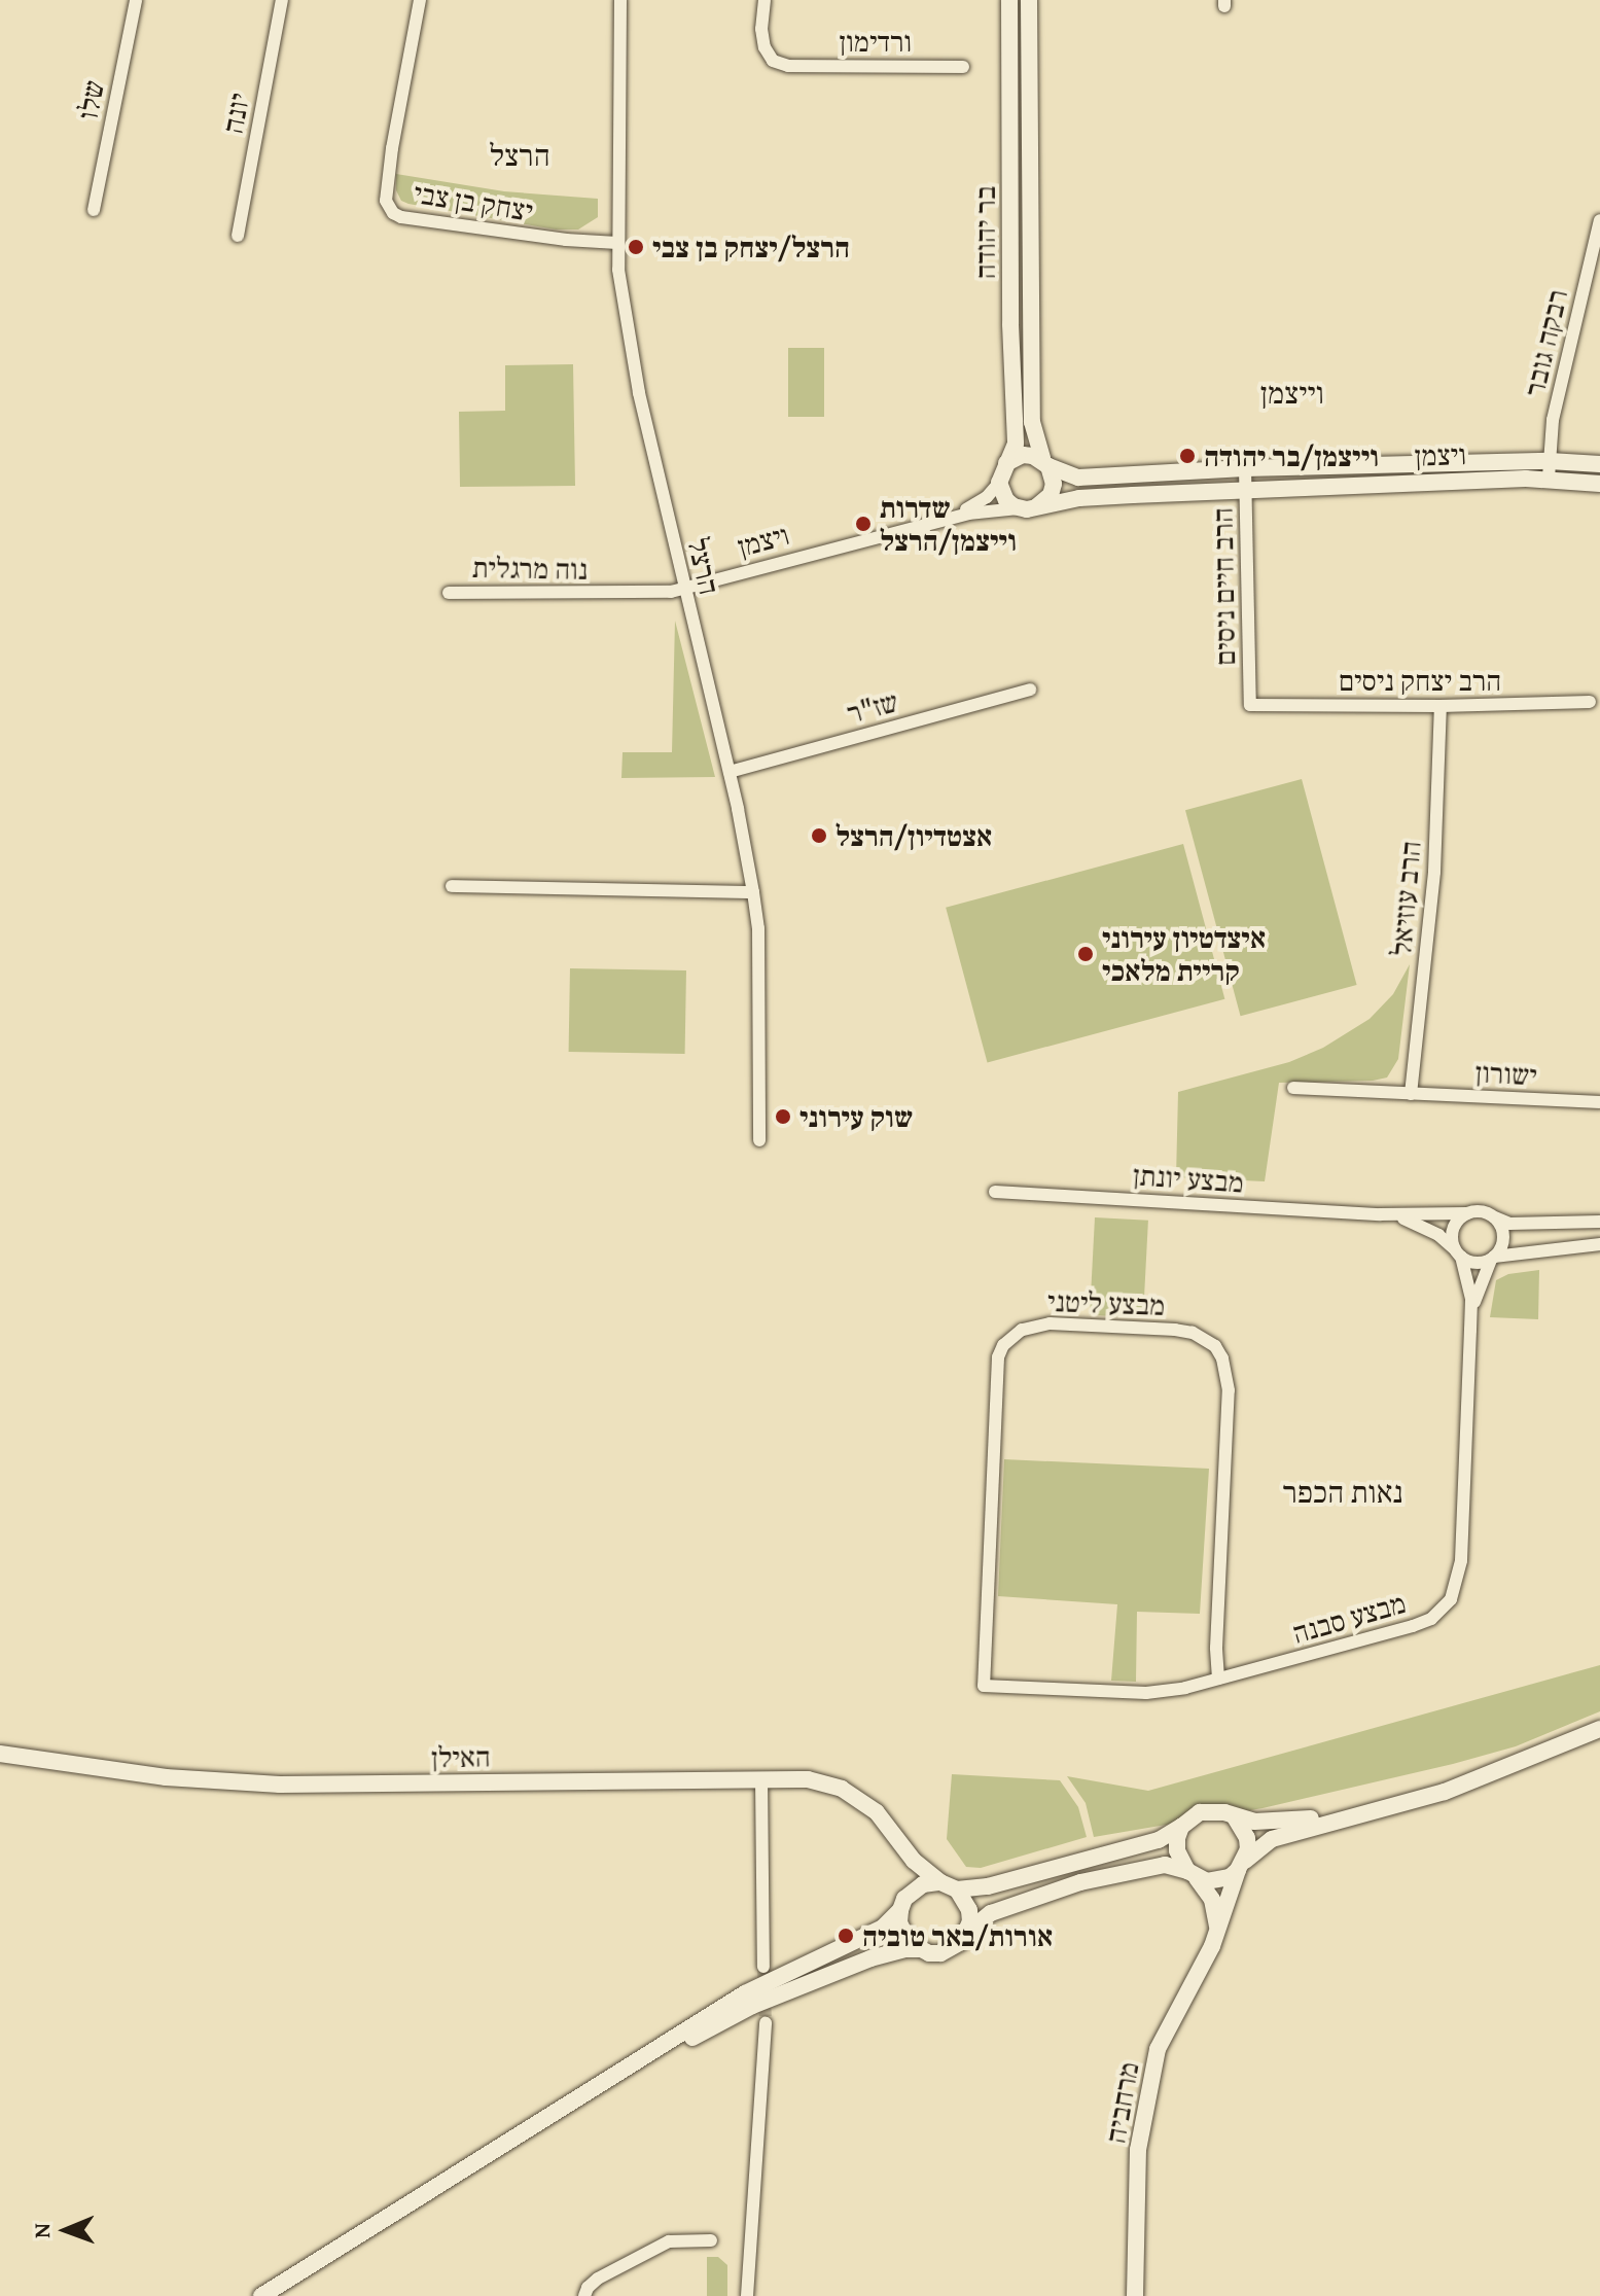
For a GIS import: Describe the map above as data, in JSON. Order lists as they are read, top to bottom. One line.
{"streets":{"street":["ורדימון","שלו","יונה","יצחק בן צבי","בר יהודה","רבקה גובר","ויצמן","הרצל","נוה מרגלית","הרב חיים ניסים","הרב יצחק ניסים","שז\"ר","הרב עוזיאל","ישורון","מבצע יונתן","מבצע ליטני","מבצע סבנה","האילן","מרחביה"]},"crossings":[["יצחק בן צבי","הרצל"],["בר יהודה","ויצמן"],["רבקה גובר","ויצמן"],["ויצמן","הרצל"],["ויצמן","נוה מרגלית"],["ויצמן","הרב חיים ניסים"],["הרצל","שז\"ר"],["הרב חיים ניסים","הרב יצחק ניסים"],["הרב יצחק ניסים","הרב עוזיאל"],["הרב עוזיאל","ישורון"],["מבצע יונתן","מבצע סבנה"],["מבצע ליטני","מבצע סבנה"]],"districts":["הרצל","וייצמן","נאות הכפר"],"places":["הרצל/יצחק בן צבי","וייצמן/בר יהודה","שדרות וייצמן/הרצל","אצטדיון/הרצל","איצדטיון עירוני קריית מלאכי","שוק עירוני","אורות/באר טוביה"],"north":"left"}
